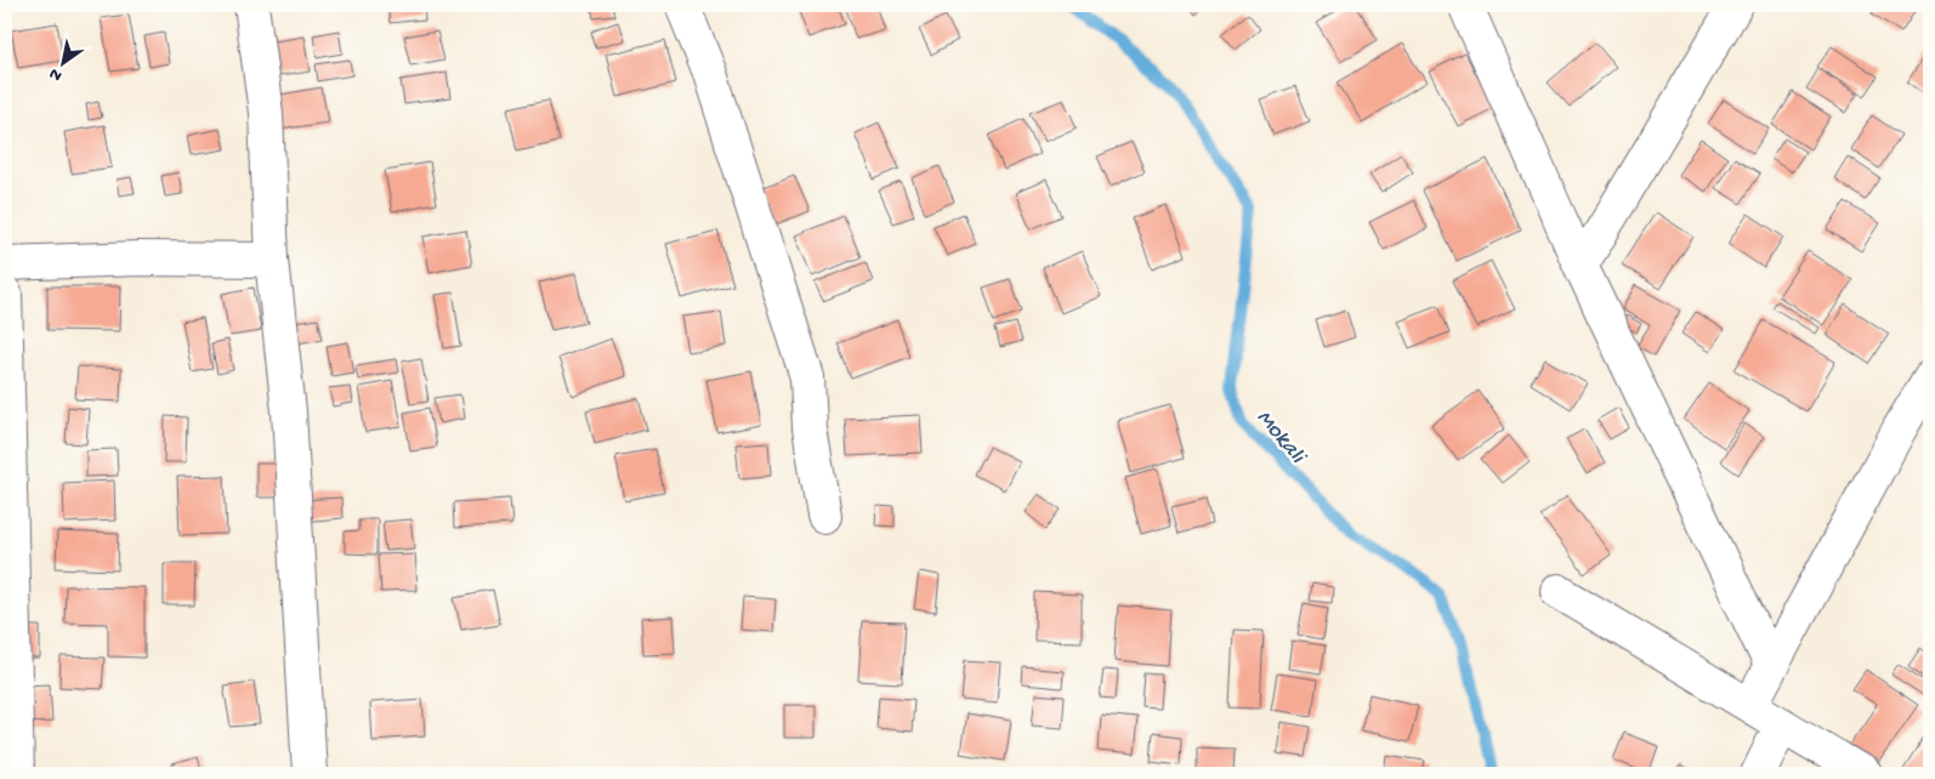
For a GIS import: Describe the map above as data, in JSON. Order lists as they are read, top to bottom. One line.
{"water":["Mokali"],"north":"bottom left"}
